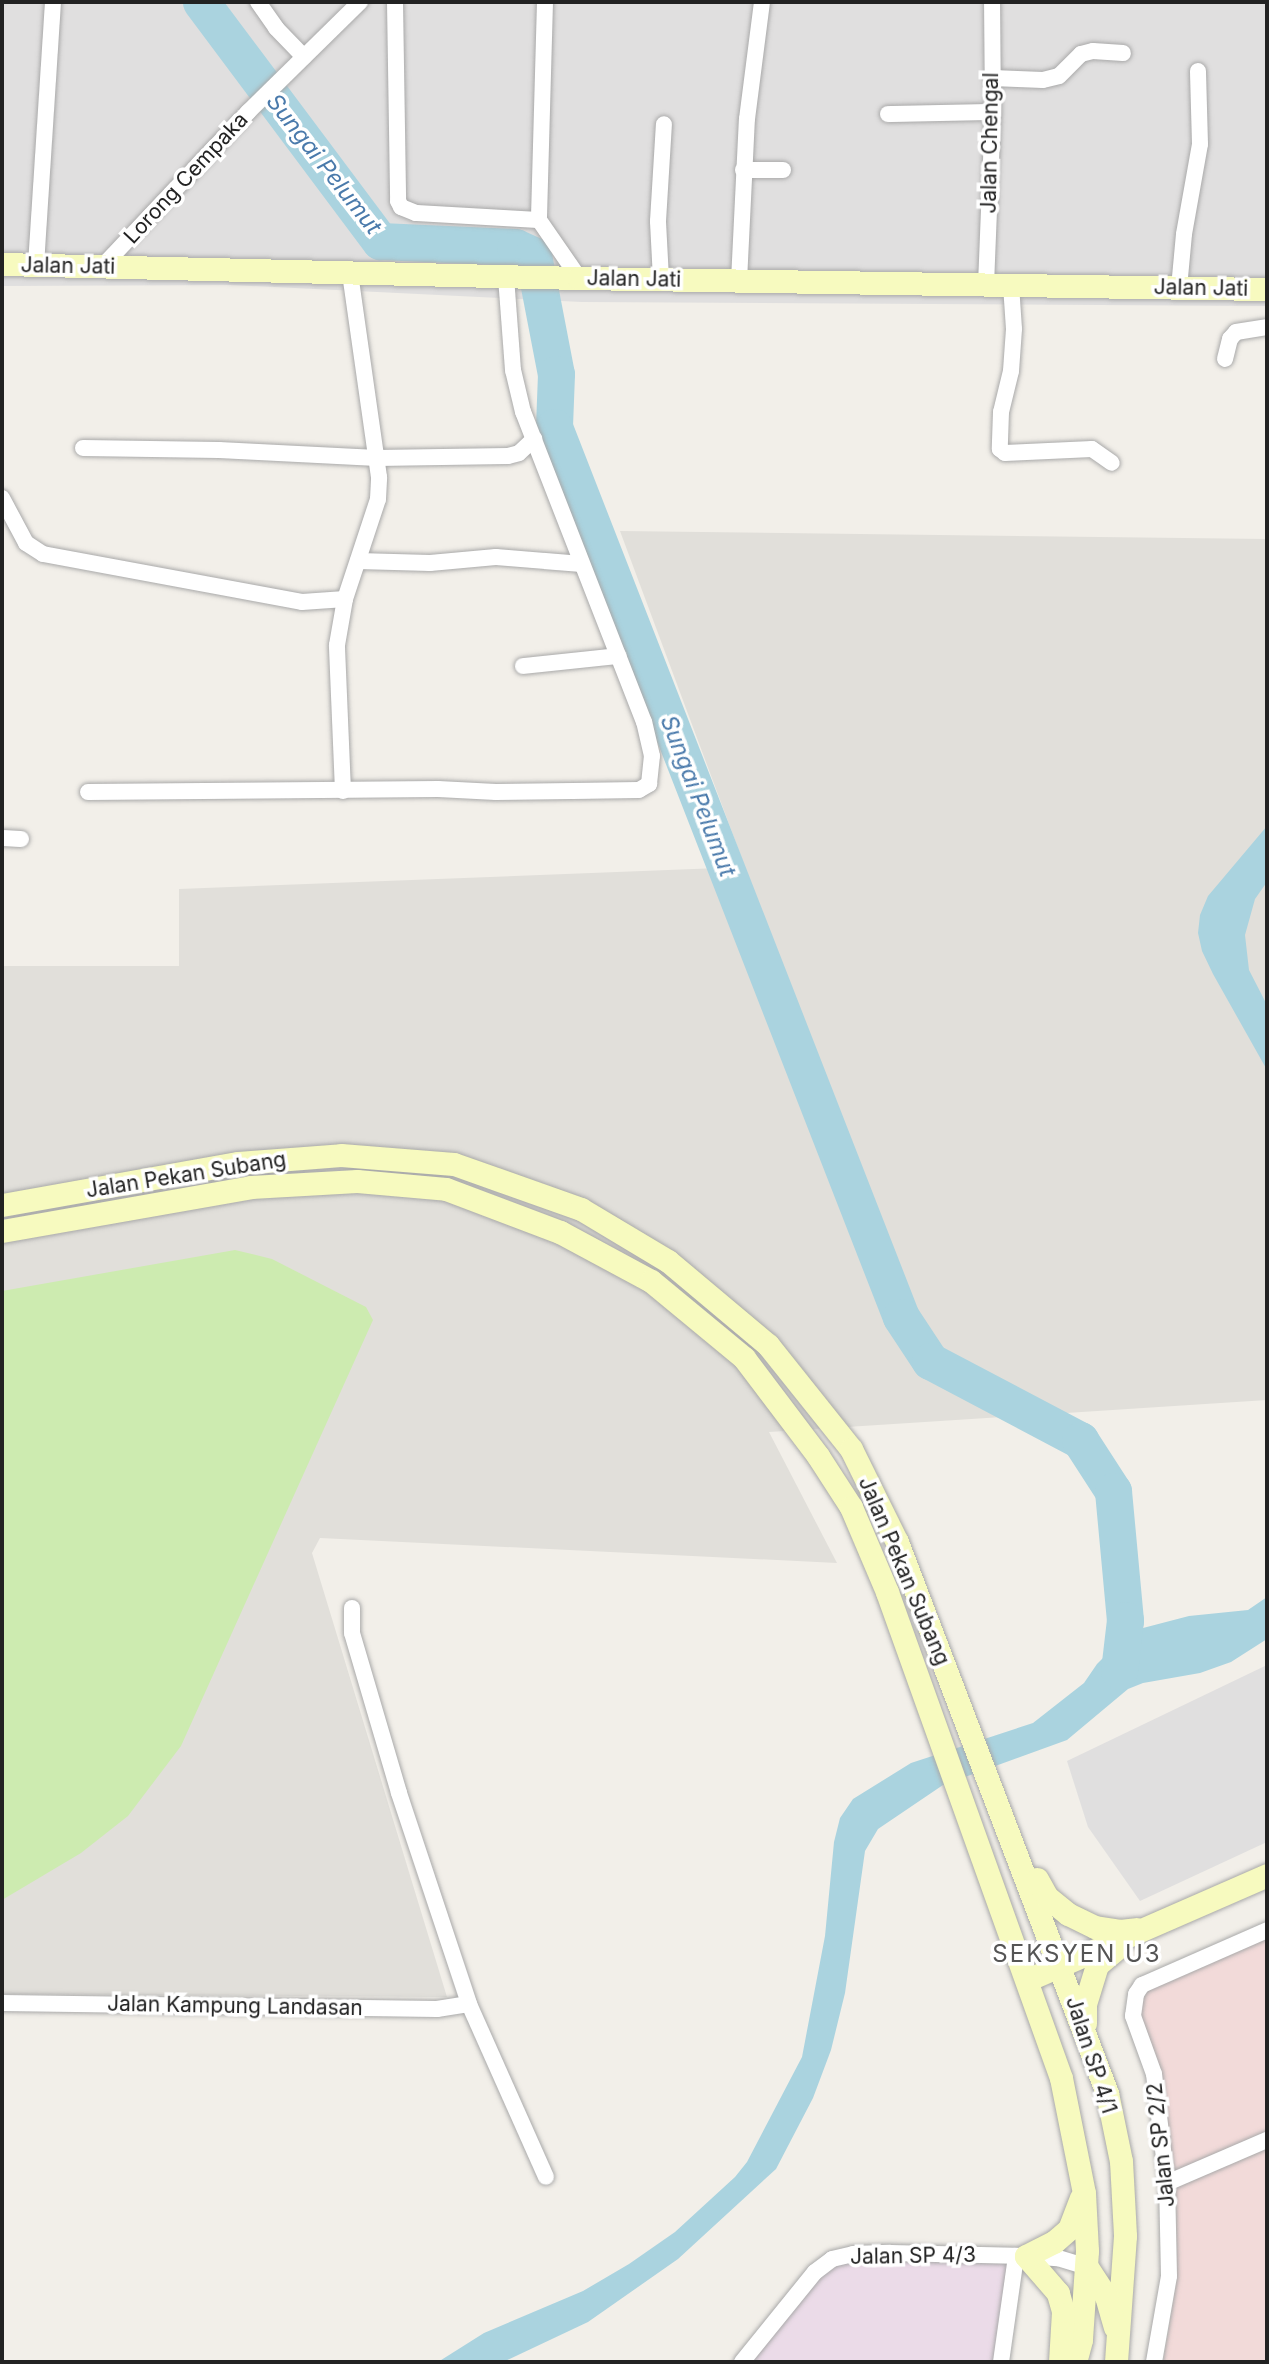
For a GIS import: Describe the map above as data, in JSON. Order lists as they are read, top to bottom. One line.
{"streets":{"main road":["Jalan Jati","Jalan Pekan Subang","Jalan SP 4/1"],"street":["Jalan Chengal","Lorong Cempaka","Jalan Kampung Landasan","Jalan SP 2/2","Jalan SP 4/3"]},"crossings":[["Jalan Chengal","Jalan Jati"],["Lorong Cempaka","Jalan Jati"],["Jalan Pekan Subang","Jalan SP 4/1"],["Jalan SP 4/1","Jalan SP 4/3"]],"districts":["SEKSYEN U3"],"water":["Sungai Pelumut"]}
